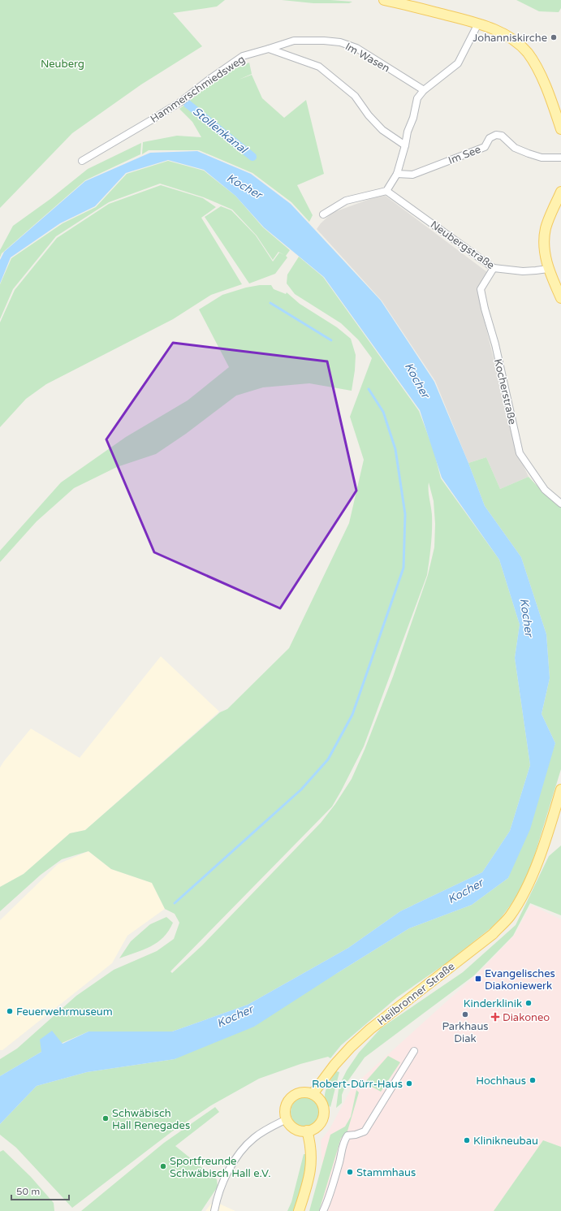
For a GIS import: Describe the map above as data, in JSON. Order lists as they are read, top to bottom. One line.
{"streets":{"main road":["Heilbronner Straße"],"street":["Im Wasen","Hammerschmiedsweg","Im See","Neubergstraße","Kocherstraße"]},"crossings":[["Im Wasen","Hammerschmiedsweg"],["Neubergstraße","Kocherstraße"]],"water":["Stollenkanal","Kocher"],"parks":["Neuberg"],"places":{"other":["Johanniskirche","Kinderklinik","Feuerwehrmuseum","Parkhaus Diak","Hochhaus","Robert-Dürr-Haus","Schwäbisch Hall Renegades","Klinikneubau","Sportfreunde Schwäbisch Hall e.V.","Stammhaus"],"transit":["Evangelisches Diakoniewerk"],"health":["Diakoneo"]},"scale_bar":"50 m"}
